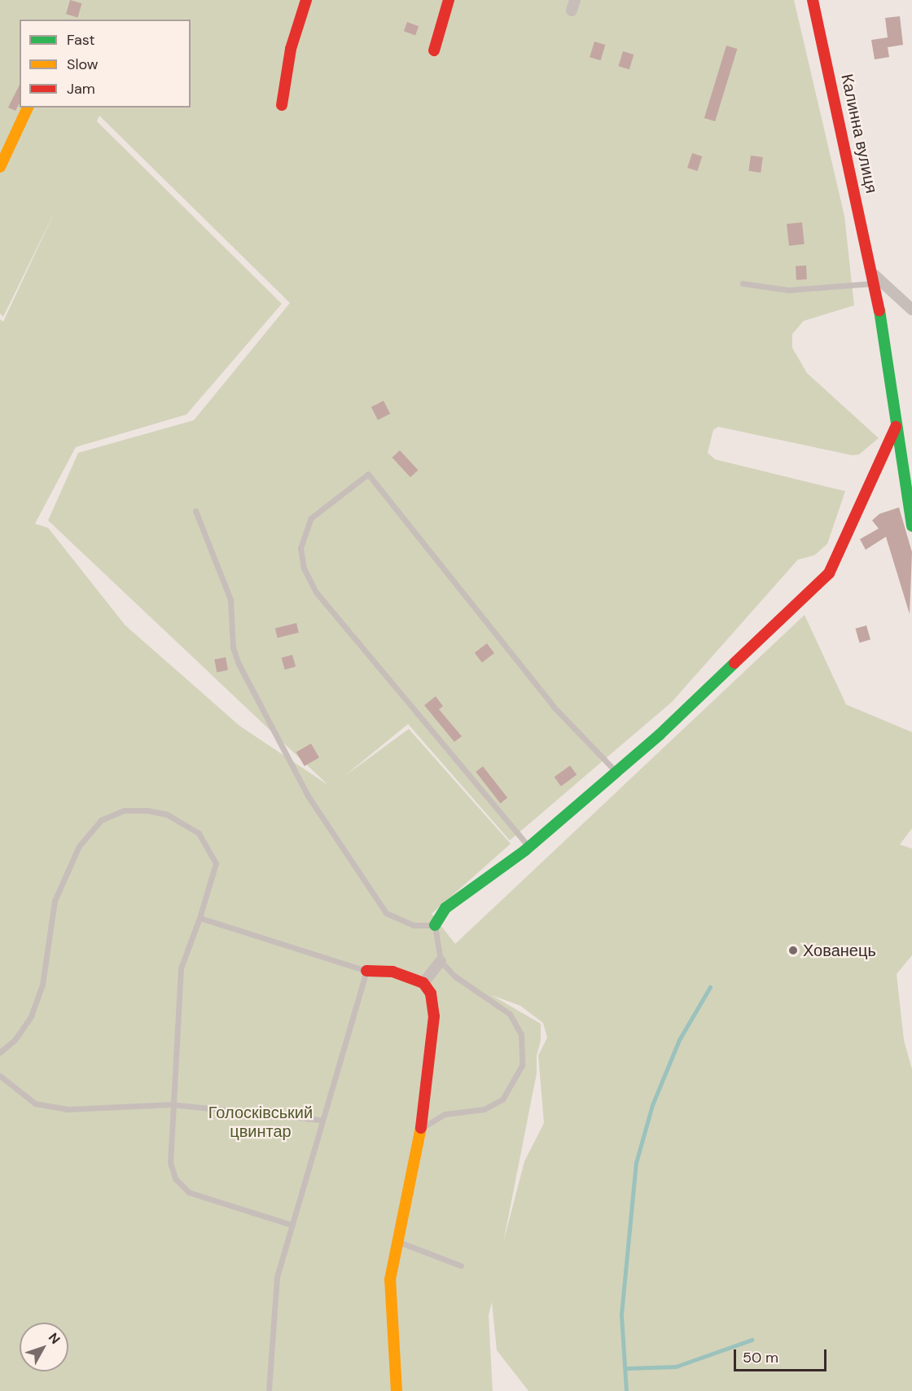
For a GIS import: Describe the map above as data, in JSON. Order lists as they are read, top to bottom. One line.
{"streets":{"street":["Калинна вулиця"]},"parks":["Голосківський цвинтар"],"places":["Хованець"],"legend":["Fast","Slow","Jam"],"scale_bar":"50 m","north":"top right"}
